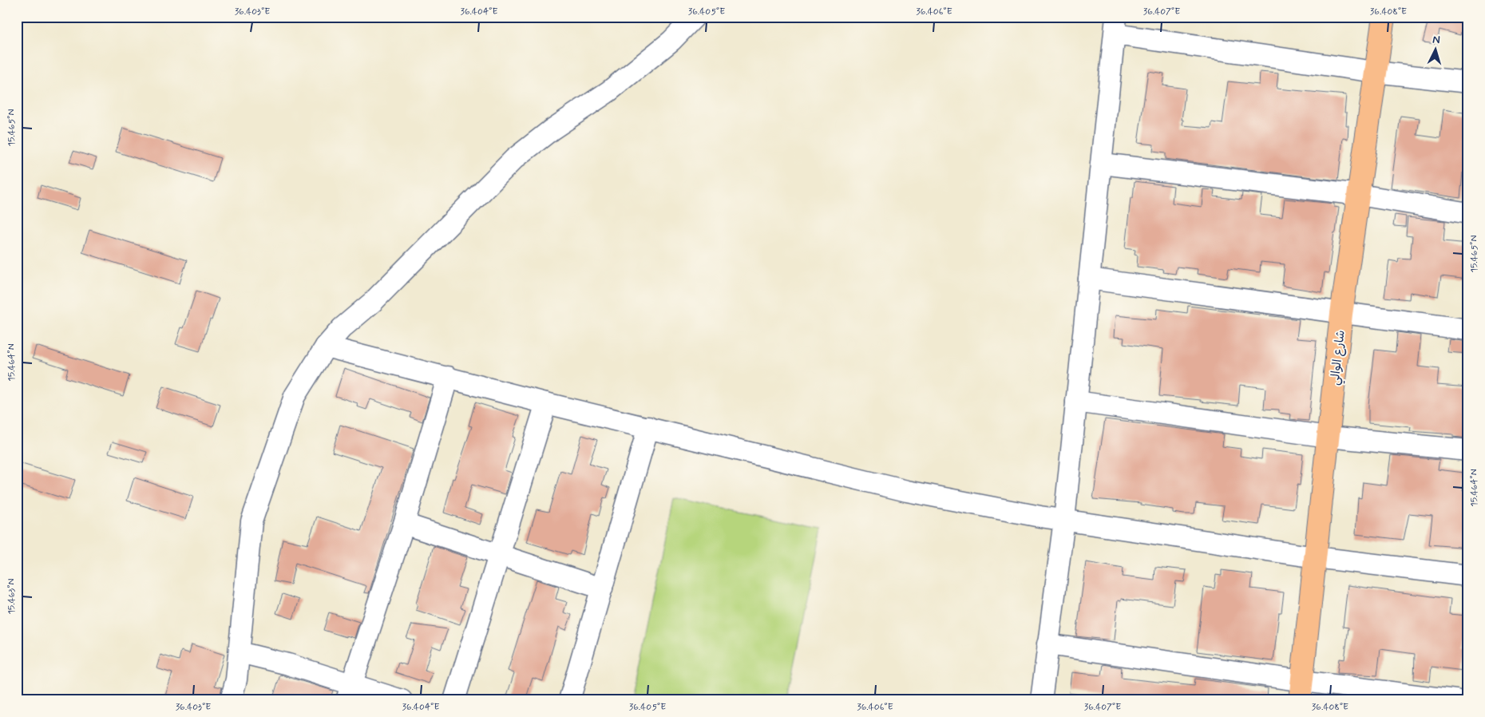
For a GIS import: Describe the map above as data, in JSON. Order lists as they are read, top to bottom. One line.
{"streets":{"main road":["شارع الوالي"]},"north":"top","coordinates":["36.403°E","36.404°E","36.405°E","36.406°E","36.407°E","36.408°E","15.465°N","15.464°N","15.463°N"]}
